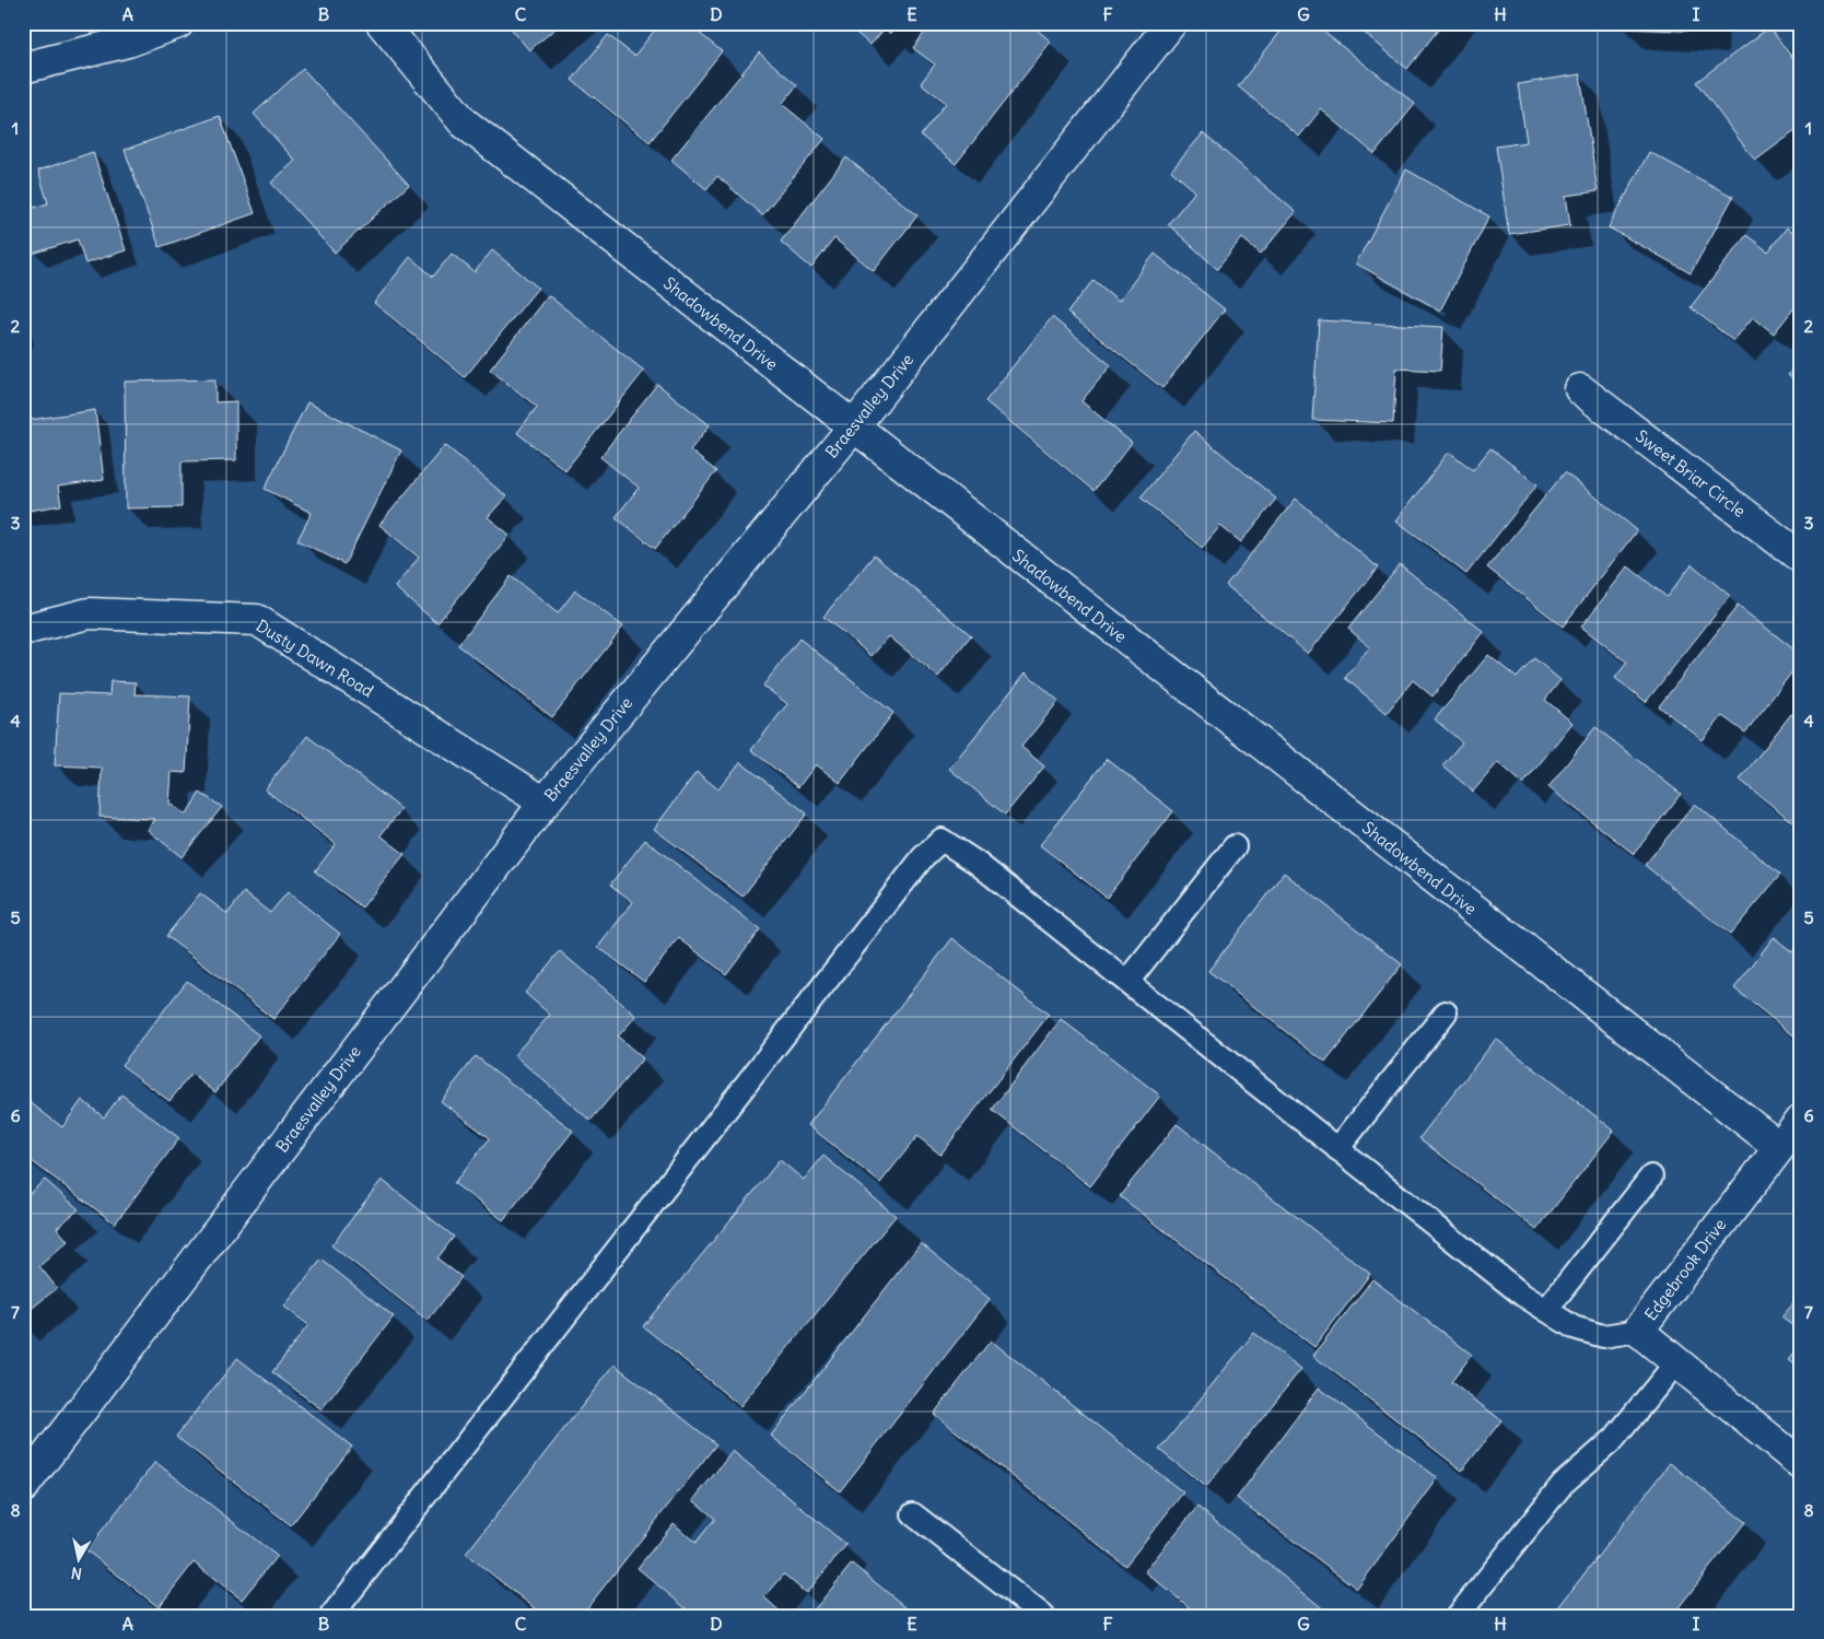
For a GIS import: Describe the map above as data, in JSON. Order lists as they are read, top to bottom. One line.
{"streets":{"street":["Shadowbend Drive","Braesvalley Drive","Sweet Briar Circle","Dusty Dawn Road","Edgebrook Drive"]},"crossings":[["Shadowbend Drive","Braesvalley Drive"],["Shadowbend Drive","Edgebrook Drive"],["Braesvalley Drive","Dusty Dawn Road"]],"north":"bottom","grid":{"columns":["A","B","C","D","E","F","G","H","I"],"rows":["1","2","3","4","5","6","7","8"]}}
